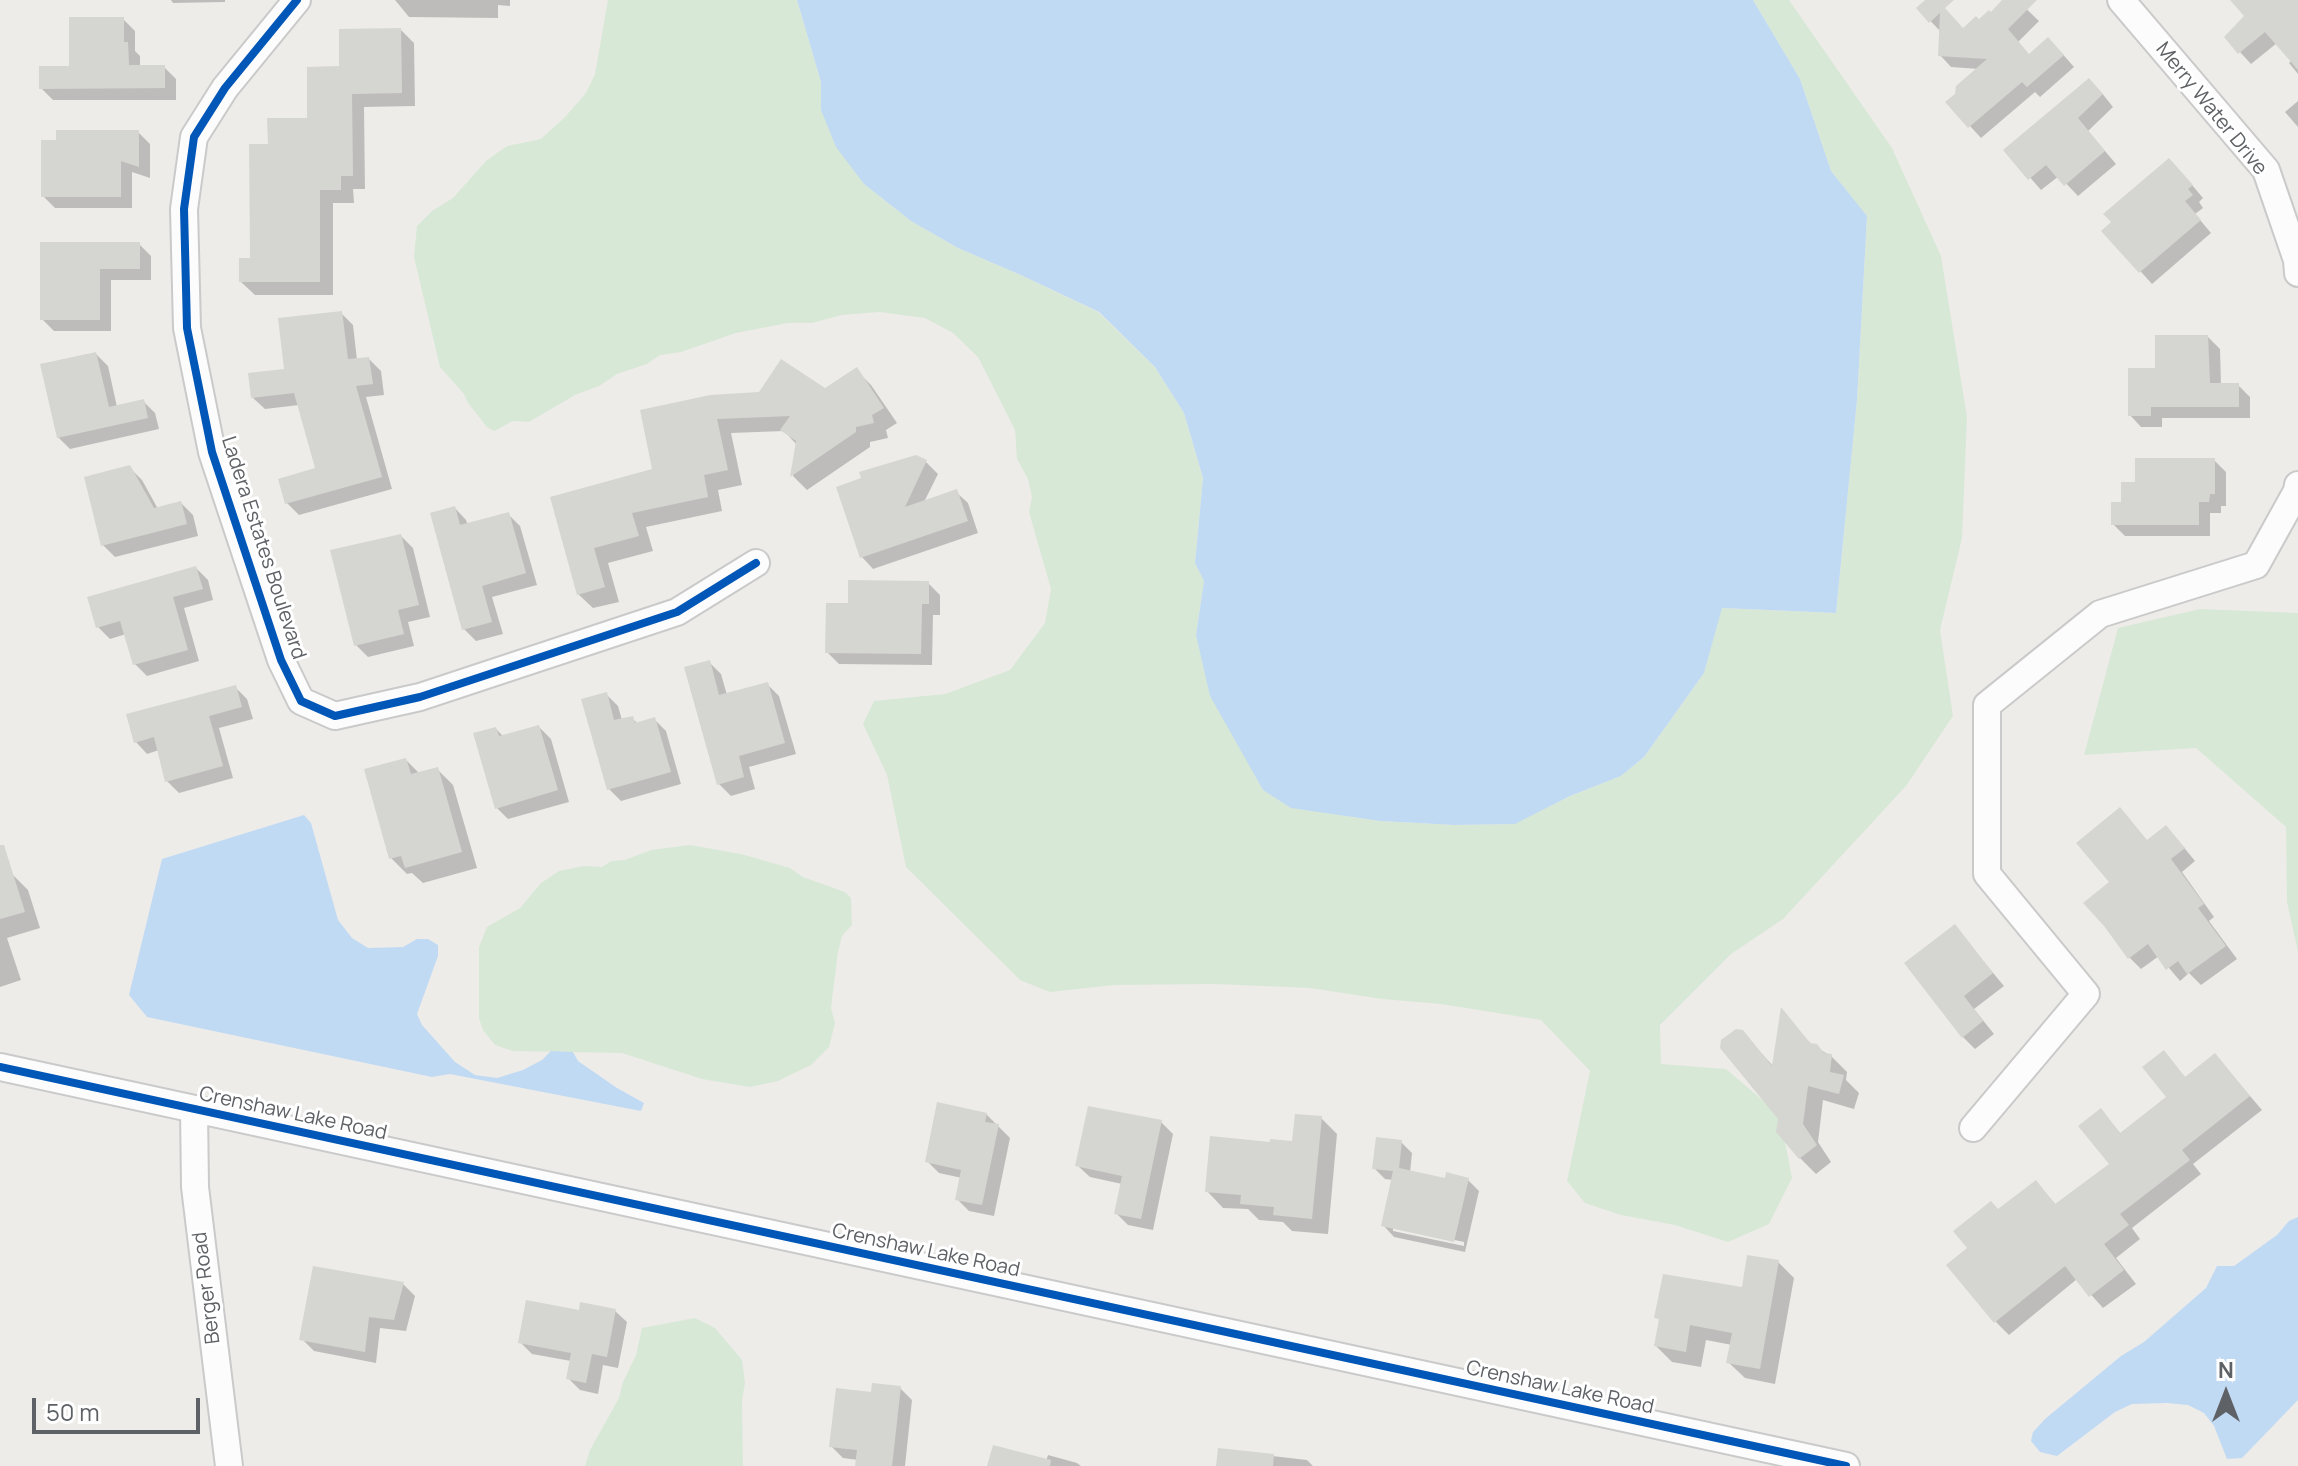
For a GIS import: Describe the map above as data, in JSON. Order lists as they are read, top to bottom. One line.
{"streets":{"street":["Merry Water Drive","Ladera Estates Boulevard","Crenshaw Lake Road","Berger Road"]},"crossings":[["Crenshaw Lake Road","Berger Road"]],"scale_bar":"50 m","north":"top"}
